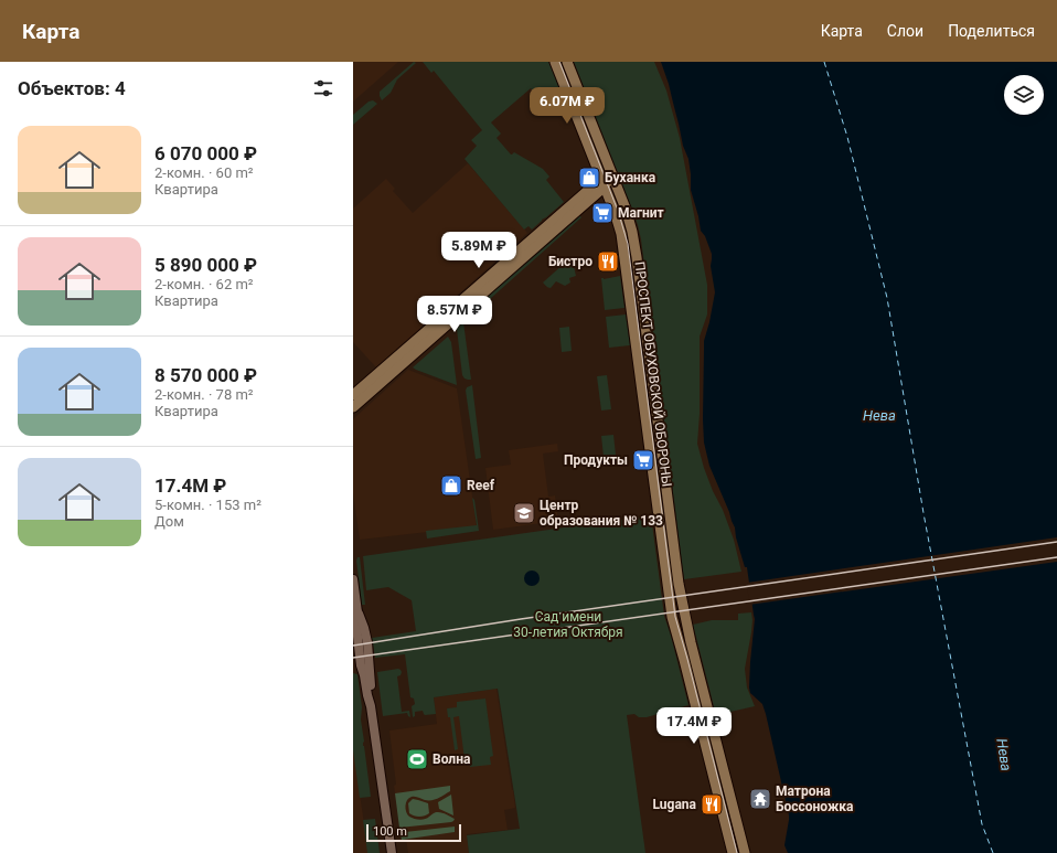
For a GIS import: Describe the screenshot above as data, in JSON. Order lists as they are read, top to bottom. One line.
{"streets":{"main road":["ПРОСПЕКТ ОБУХОВСКОЙ ОБОРОНЫ"]},"water":["Нева"],"parks":["Сад имени 30-летия Октября"],"places":{"shop":["Буханка","Reef"],"supermarket":["Магнит","Продукты"],"restaurant":["Бистро","Lugana"],"school or university":["Центр образования № 133"],"sports":["Волна"],"temple":["Матрона Боссоножка"]},"scale_bar":"100 m","page":{"header":"Карта","nav":["Карта","Слои","Поделиться"],"heading":"Объектов: 4","price":["6.07M ₽","5.89M ₽","8.57M ₽","17.4M ₽"],"list":[{"name":"6 070 000 ₽","note":"2-комн. · 60 m² · Квартира"},{"name":"5 890 000 ₽","note":"2-комн. · 62 m² · Квартира"},{"name":"8 570 000 ₽","note":"2-комн. · 78 m² · Квартира"},{"name":"17.4M ₽","note":"5-комн. · 153 m² · Дом"}],"scale":"100 m"}}
